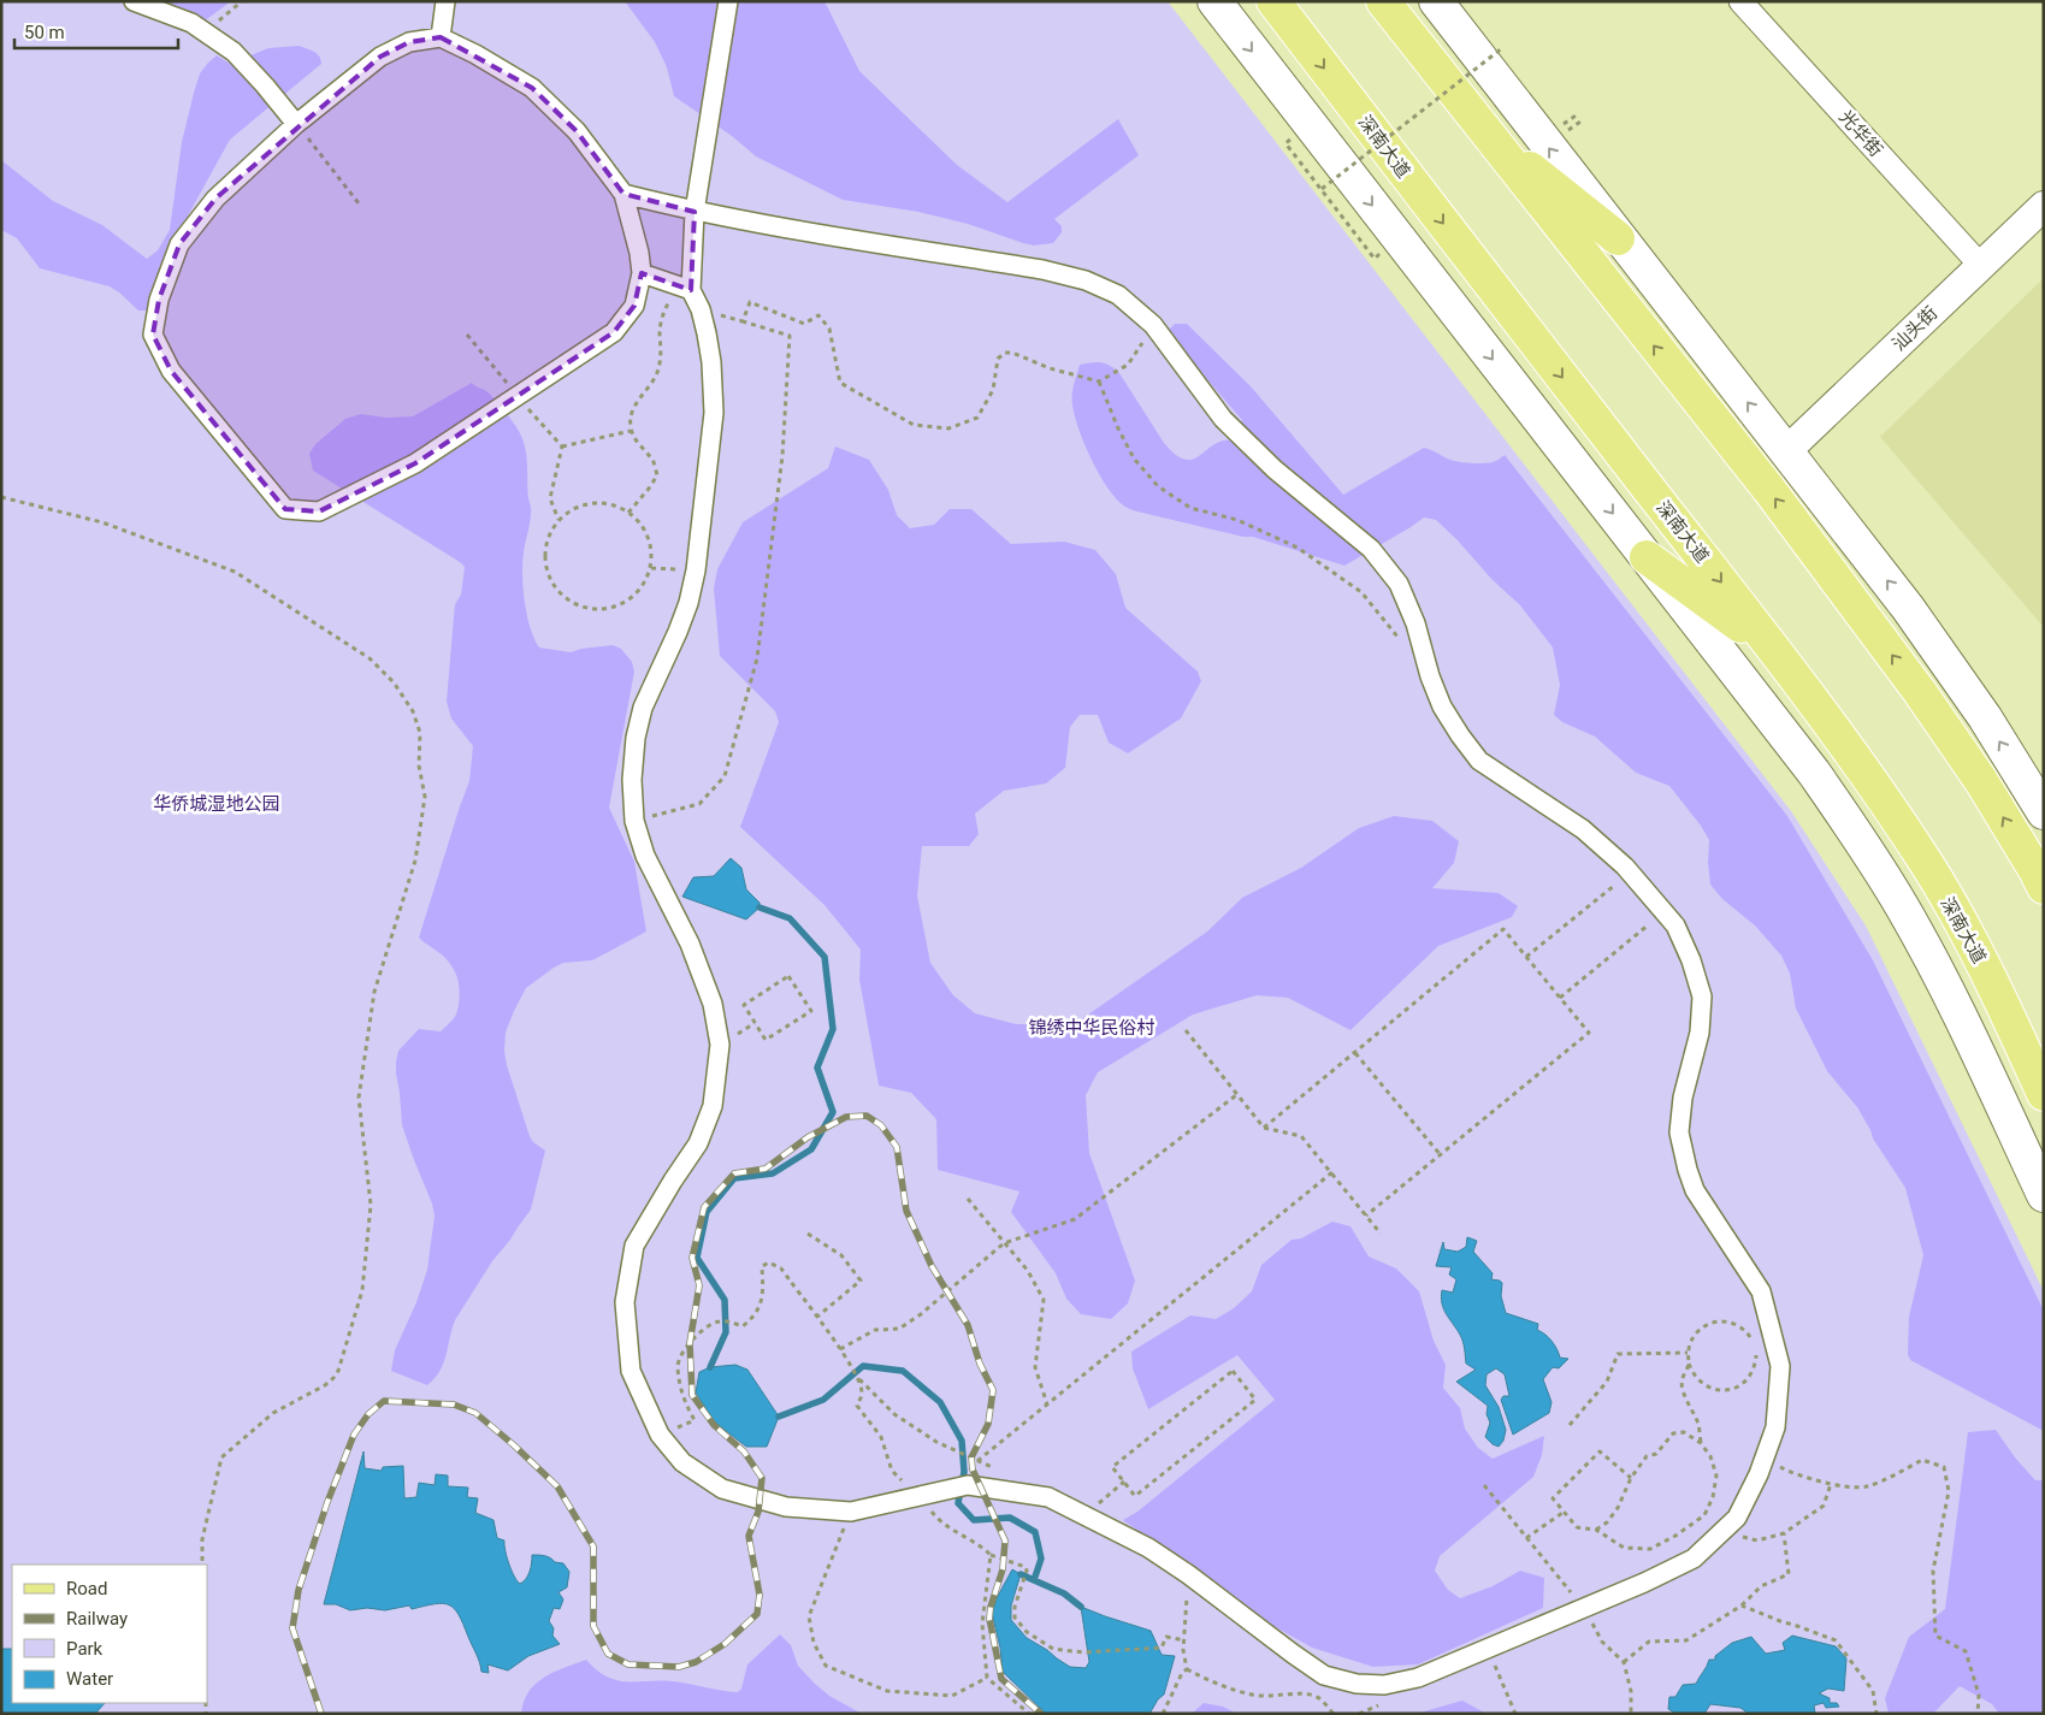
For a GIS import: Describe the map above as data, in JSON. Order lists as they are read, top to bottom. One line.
{"streets":{"main road":["深南大道"],"street":["光华街","汕头街"]},"crossings":[["光华街","汕头街"]],"parks":["华侨城湿地公园","锦绣中华民俗村"],"legend":["Road","Railway","Park","Water"],"scale_bar":"50 m"}
